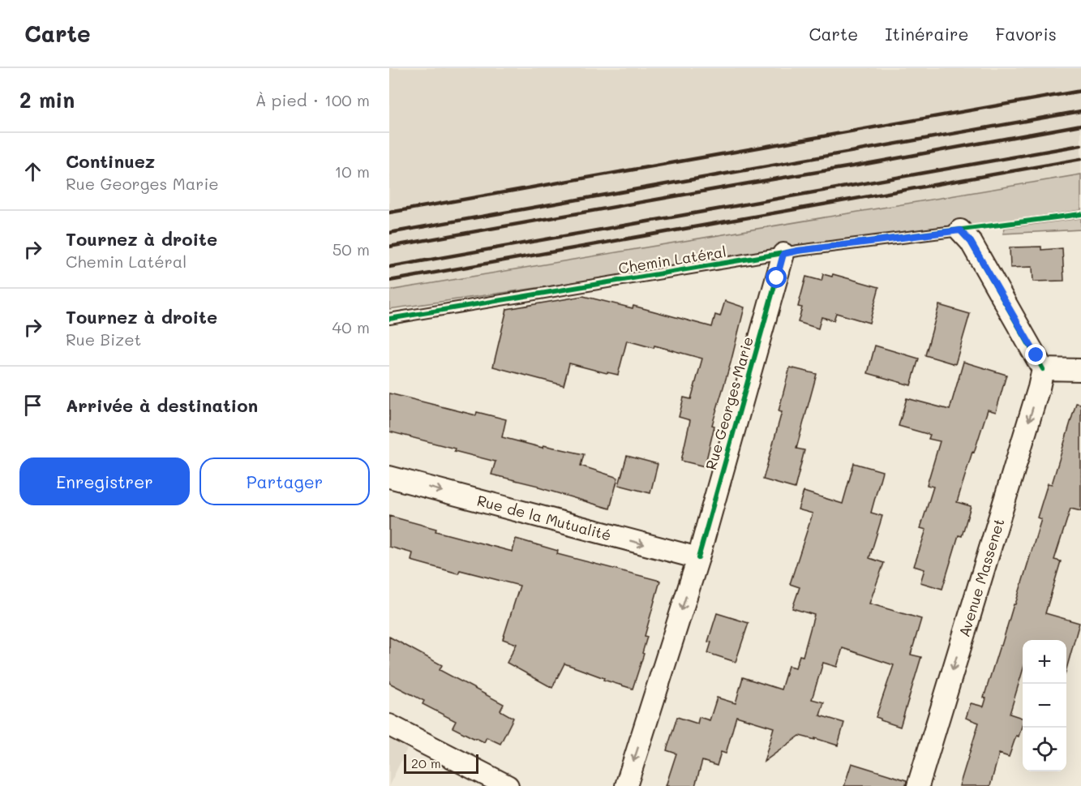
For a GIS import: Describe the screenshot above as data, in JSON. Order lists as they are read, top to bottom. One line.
{"streets":{"street":["Rue Georges Marie","Rue de la Mutualité","Avenue Massenet"],"lane":["Chemin Latéral"]},"crossings":[["Chemin Latéral","Rue Georges Marie"],["Rue Georges Marie","Rue de la Mutualité"]],"one_way":["Rue Georges Marie","Rue de la Mutualité","Avenue Massenet"],"scale_bar":"20 m","page":{"header":"Carte","nav":["Carte","Itinéraire","Favoris"],"heading":["2 min","À pied · 100 m"],"list":[["Continuez","Rue Georges Marie","10 m"],["Tournez à droite","Chemin Latéral","50 m"],["Tournez à droite","Rue Bizet","40 m"],"Arrivée à destination"],"buttons":["Enregistrer","Partager"],"map_buttons":["+","−"],"scale":"20 m"}}
